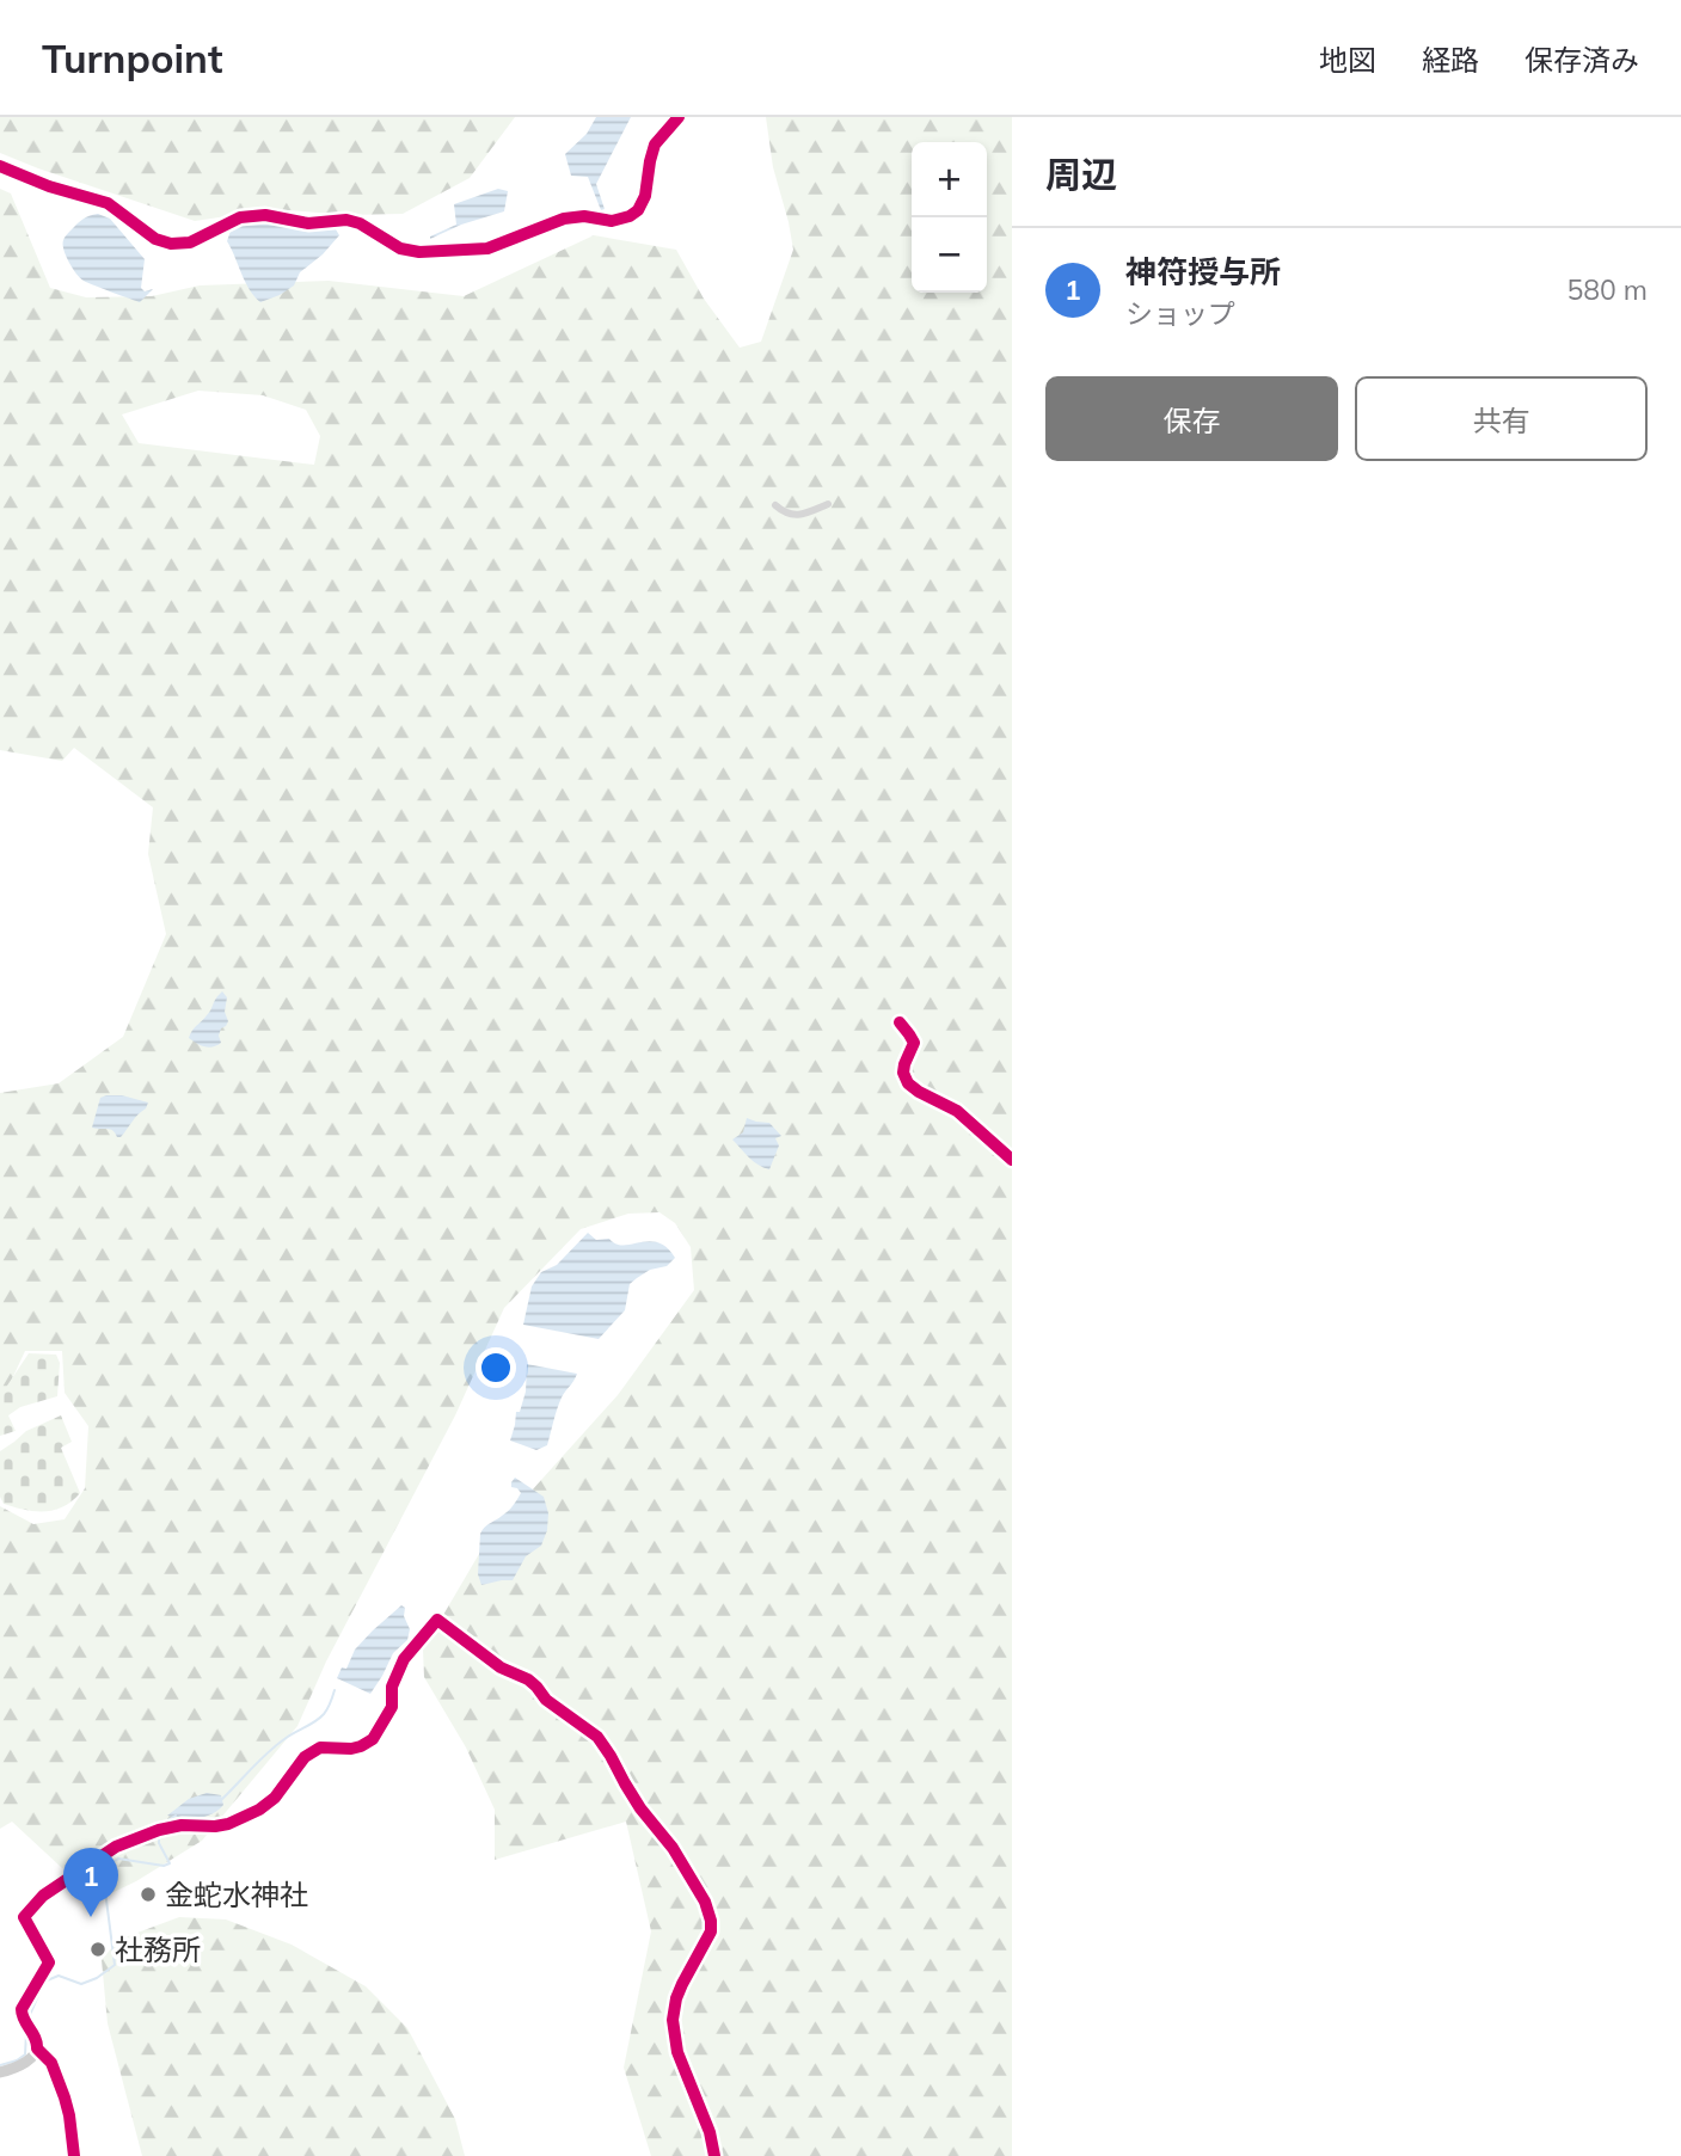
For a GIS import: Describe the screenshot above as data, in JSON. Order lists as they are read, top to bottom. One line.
{"places":["金蛇水神社","社務所"],"page":{"header":"Turnpoint","nav":["地図","経路","保存済み"],"heading":"周辺","map_buttons":["+","−"],"list":[{"mark":"1","name":"神符授与所","note":"ショップ","value":"580 m"}],"buttons":["保存","共有"],"pins":"1"}}
